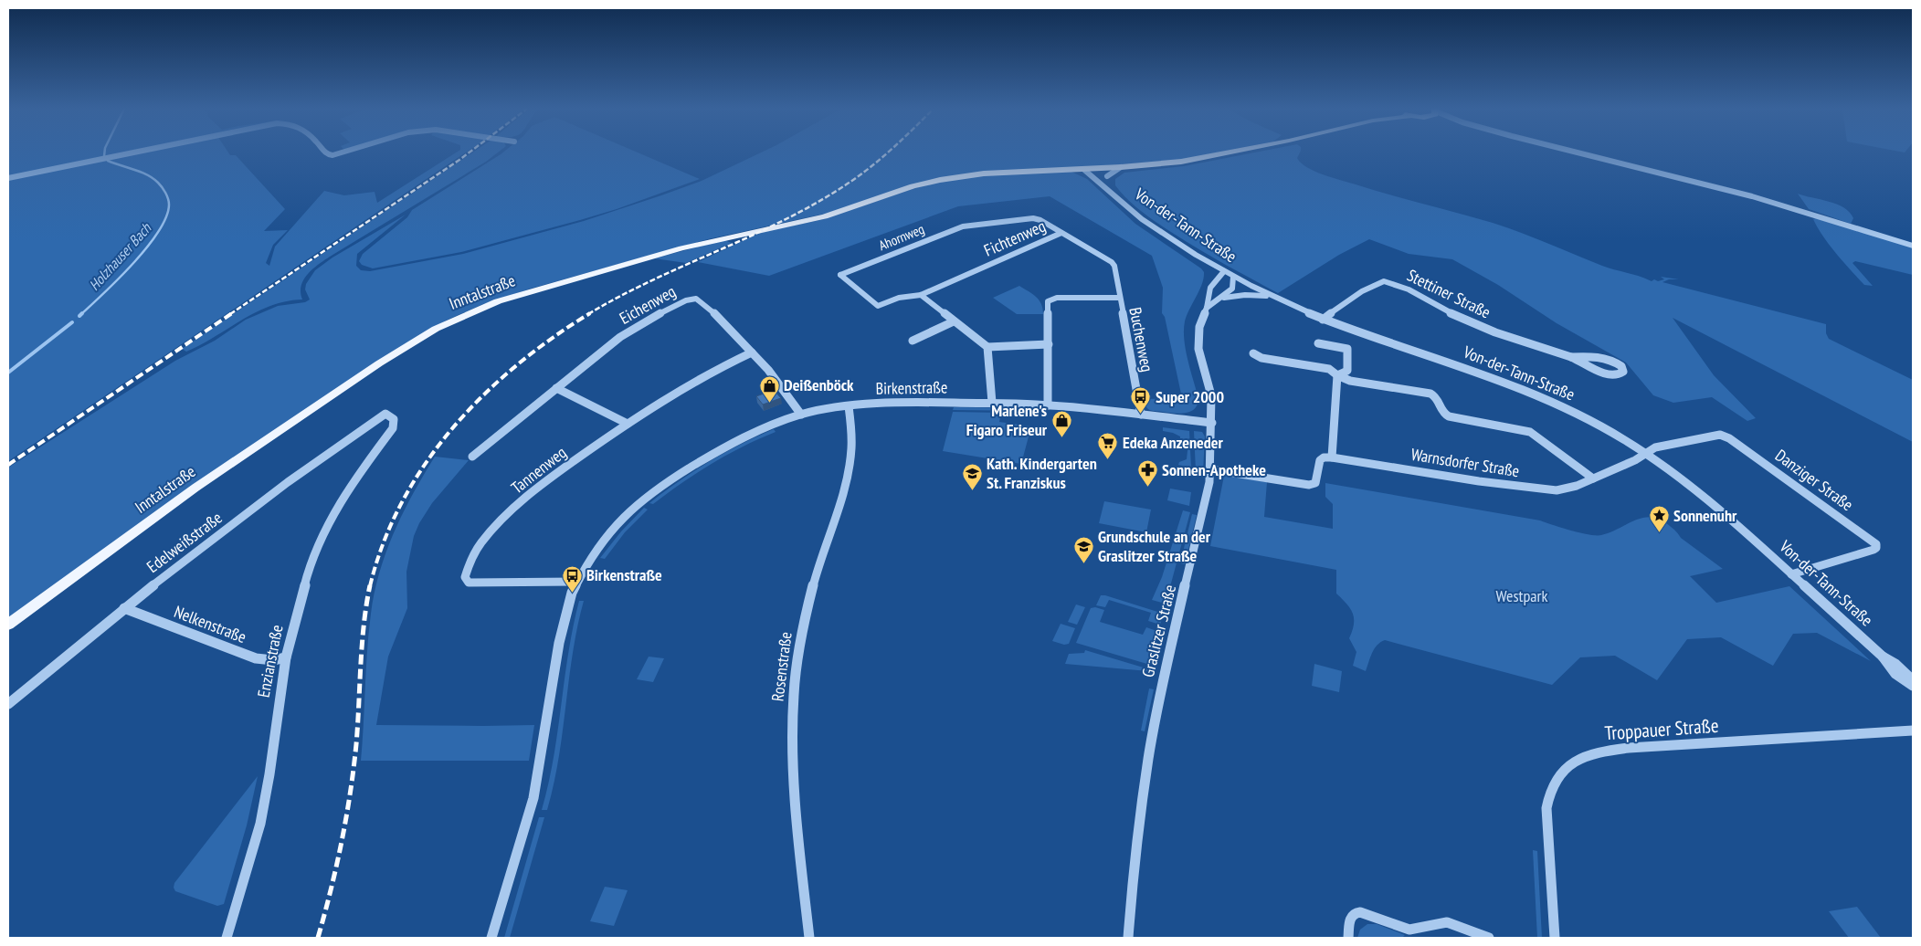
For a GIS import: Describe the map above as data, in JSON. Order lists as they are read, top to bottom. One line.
{"streets":{"main road":["Inntalstraße"],"street":["Von-der-Tann-Straße","Ahornweg","Fichtenweg","Stettiner Straße","Eichenweg","Buchenweg","Birkenstraße","Warnsdorfer Straße","Tannenweg","Danziger Straße","Edelweißstraße","Nelkenstraße","Graslitzer Straße","Enzianstraße","Rosenstraße","Troppauer Straße"]},"crossings":[["Von-der-Tann-Straße","Inntalstraße"],["Von-der-Tann-Straße","Stettiner Straße"],["Von-der-Tann-Straße","Warnsdorfer Straße"],["Von-der-Tann-Straße","Danziger Straße"],["Von-der-Tann-Straße","Graslitzer Straße"],["Ahornweg","Fichtenweg"],["Fichtenweg","Buchenweg"],["Eichenweg","Birkenstraße"],["Eichenweg","Tannenweg"],["Buchenweg","Birkenstraße"],["Birkenstraße","Tannenweg"],["Birkenstraße","Graslitzer Straße"],["Birkenstraße","Rosenstraße"],["Warnsdorfer Straße","Danziger Straße"],["Edelweißstraße","Nelkenstraße"],["Edelweißstraße","Enzianstraße"],["Nelkenstraße","Enzianstraße"]],"water":["Holzhauser Bach"],"parks":["Westpark"],"places":{"shop":["Deißenböck","Marlene's Figaro Friseur"],"bus stop":["Super 2000","Birkenstraße"],"supermarket":["Edeka Anzeneder"],"pharmacy":["Sonnen-Apotheke"],"school or university":["Kath. Kindergarten St. Franziskus","Grundschule an der Graslitzer Straße"],"place":["Sonnenuhr"]}}
